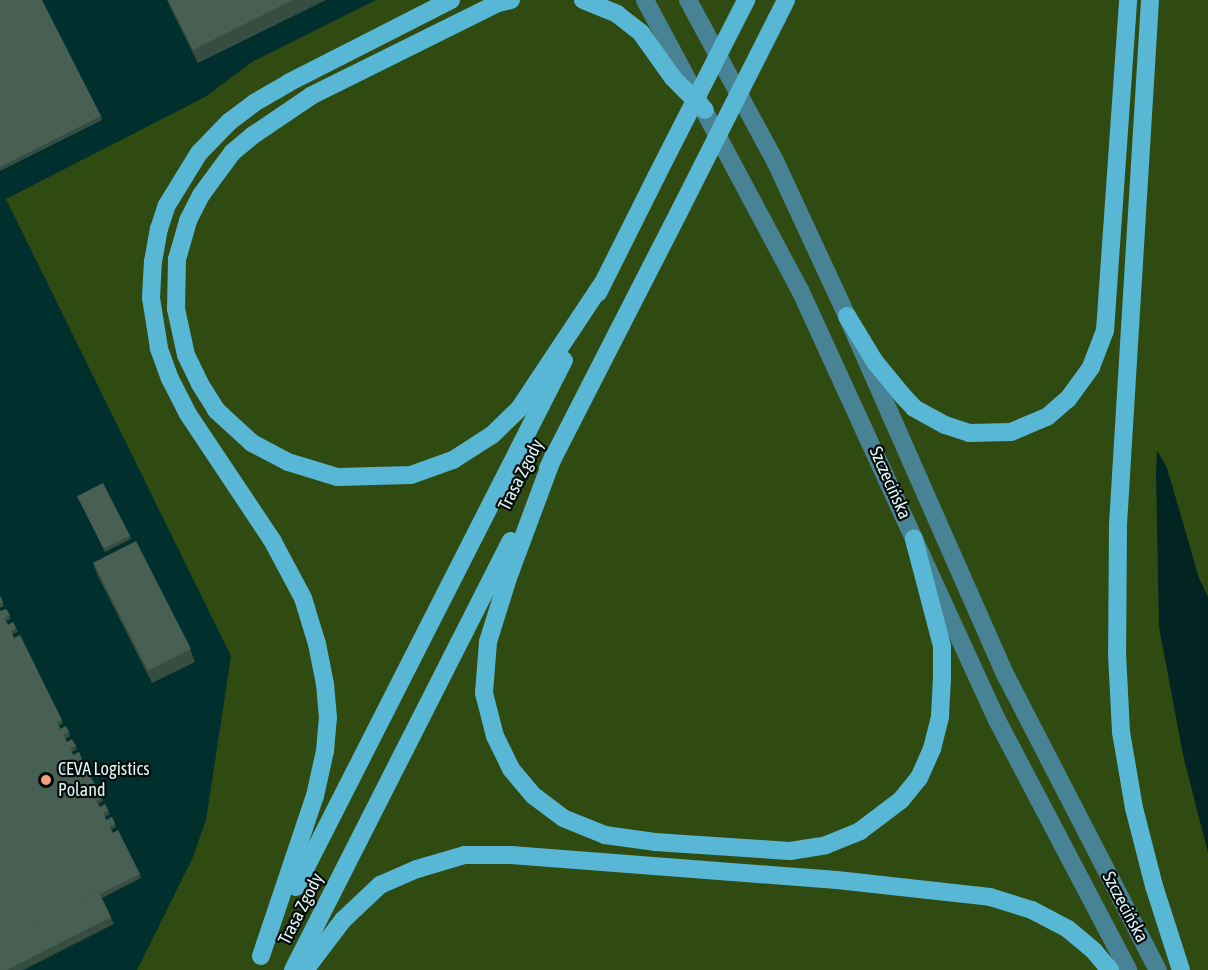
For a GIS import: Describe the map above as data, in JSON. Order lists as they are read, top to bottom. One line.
{"streets":{"highway":["Trasa Zgody"],"main road":["Szczecińska"]},"places":["CEVA Logistics Poland"]}
